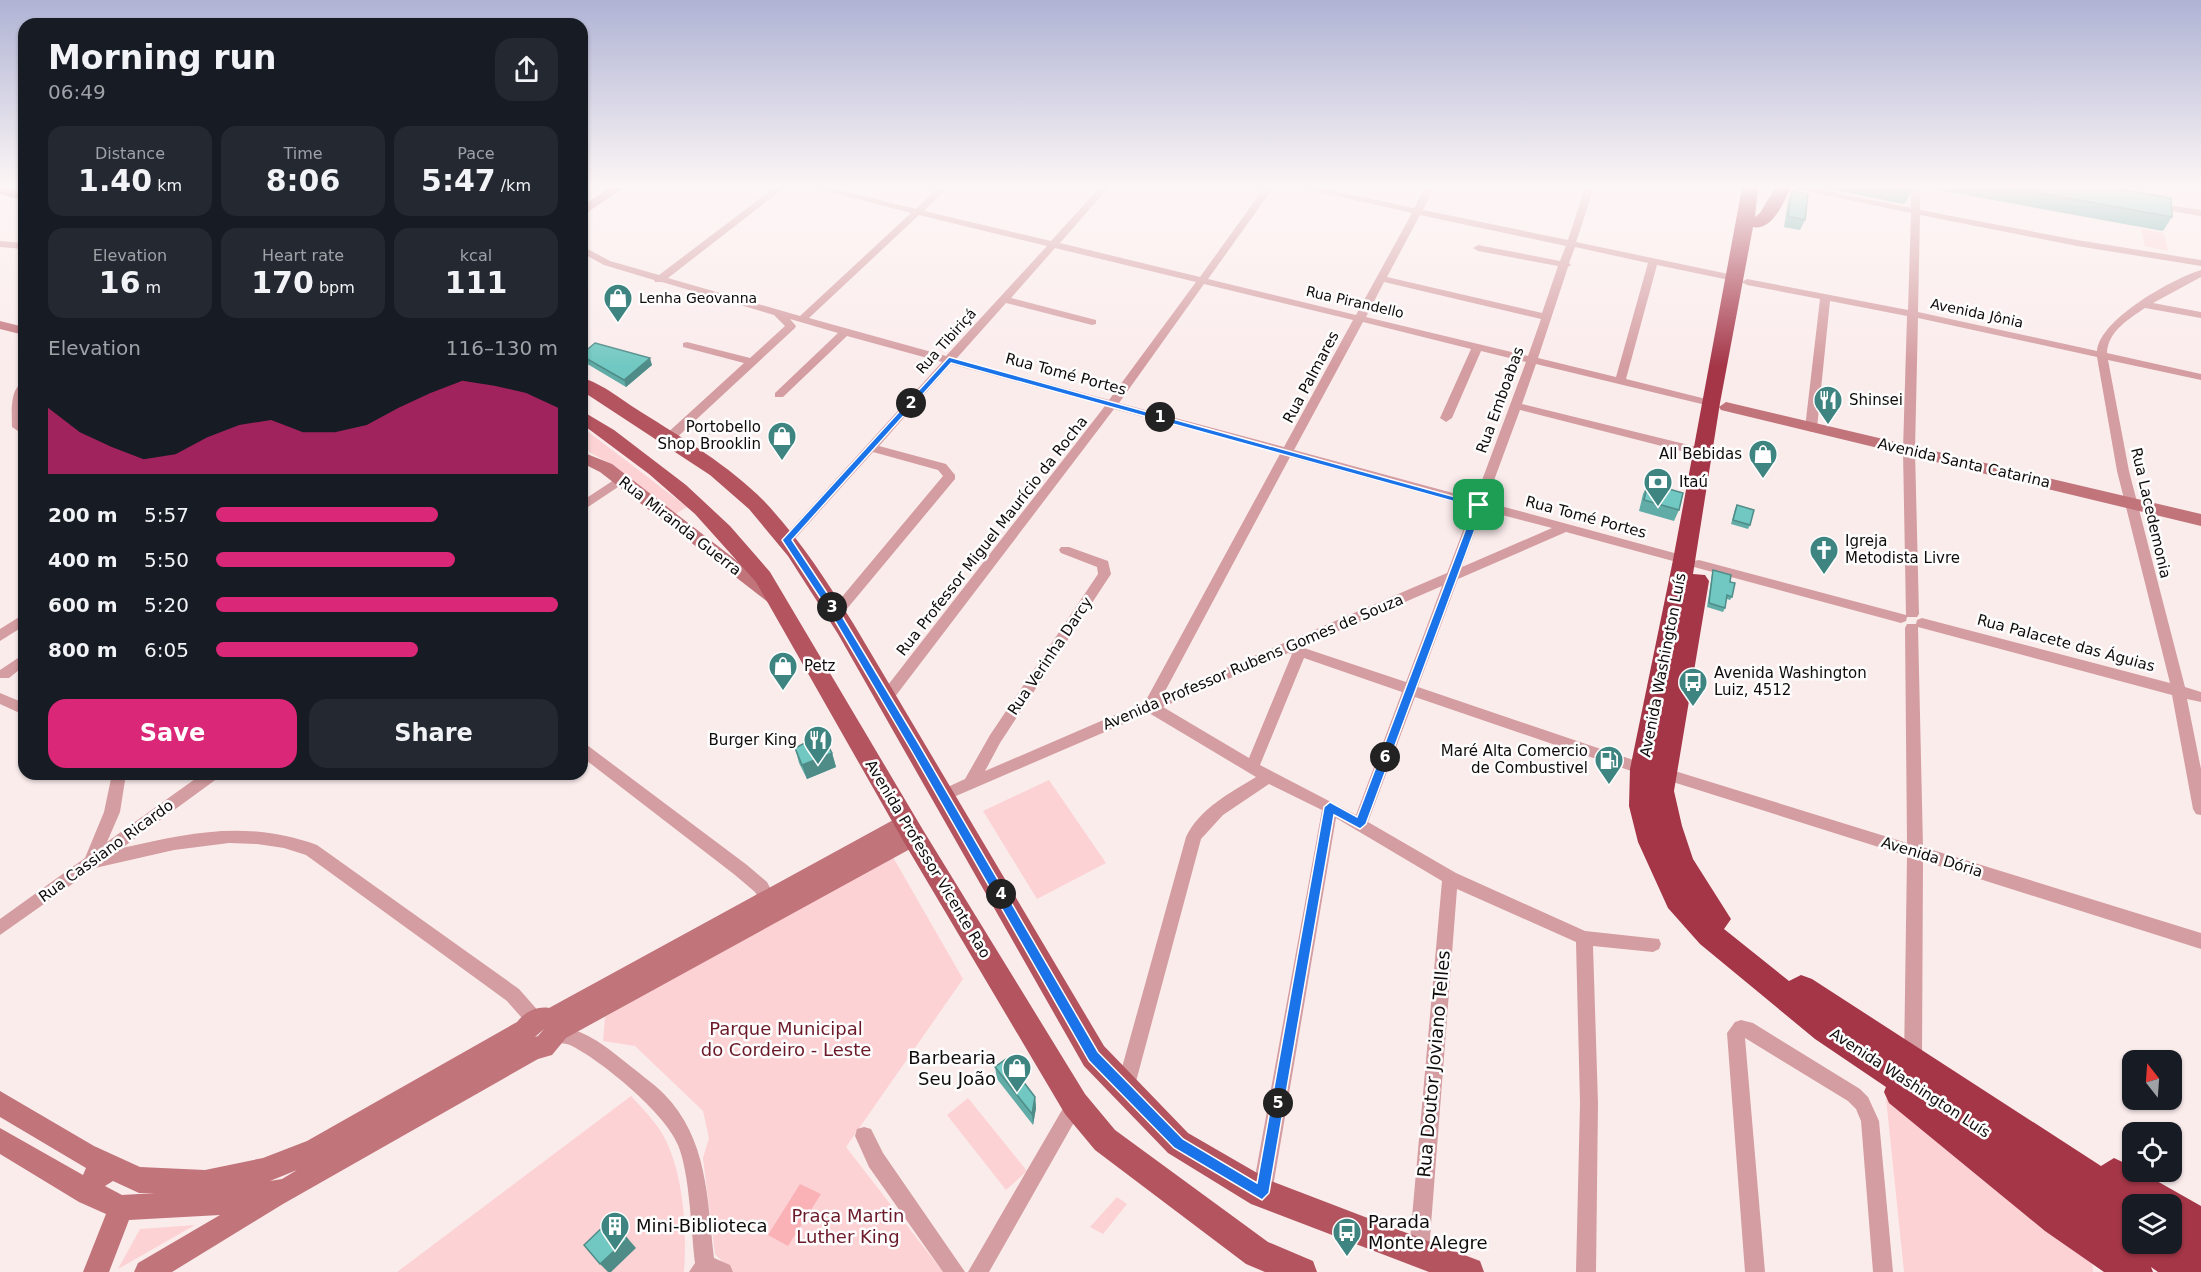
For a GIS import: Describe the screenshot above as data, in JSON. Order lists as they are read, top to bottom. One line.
{"streets":{"highway":["Avenida Washington Luís"],"main road":["Avenida Professor Vicente Rao"],"street":["Rua Pirandello","Avenida Jônia","Rua Tibiriçá","Rua Tomé Portes","Rua Palmares","Rua Emboabas","Avenida Santa Catarina","Rua Lacedemonia","Rua Miranda Guerra","Rua Professor Miguel Maurício da Rocha","Rua Palacete das Águias","Rua Verinha Darcy","Avenida Professor Rubens Gomes de Souza","Rua Cassiano Ricardo","Avenida Dória","Rua Doutor Joviano Telles"]},"crossings":[["Rua Pirandello","Rua Palmares"],["Rua Pirandello","Rua Emboabas"],["Rua Pirandello","Avenida Santa Catarina"],["Rua Pirandello","Rua Professor Miguel Maurício da Rocha"],["Rua Pirandello","Avenida Washington Luís"],["Avenida Jônia","Rua Lacedemonia"],["Avenida Jônia","Avenida Washington Luís"],["Rua Tibiriçá","Rua Tomé Portes"],["Rua Tomé Portes","Rua Palmares"],["Rua Tomé Portes","Rua Emboabas"],["Rua Tomé Portes","Rua Professor Miguel Maurício da Rocha"],["Rua Tomé Portes","Rua Palacete das Águias"],["Rua Tomé Portes","Avenida Professor Rubens Gomes de Souza"],["Rua Tomé Portes","Avenida Washington Luís"],["Rua Palmares","Avenida Professor Rubens Gomes de Souza"],["Rua Emboabas","Avenida Professor Rubens Gomes de Souza"],["Rua Emboabas","Avenida Dória"],["Avenida Santa Catarina","Rua Lacedemonia"],["Avenida Santa Catarina","Avenida Washington Luís"],["Rua Lacedemonia","Rua Palacete das Águias"],["Rua Miranda Guerra","Avenida Professor Vicente Rao"],["Rua Palacete das Águias","Avenida Washington Luís"],["Rua Verinha Darcy","Avenida Professor Rubens Gomes de Souza"],["Avenida Professor Rubens Gomes de Souza","Avenida Dória"],["Avenida Washington Luís","Avenida Dória"]],"parks":["Parque Municipal do Cordeiro - Leste","Praça Martin Luther King"],"places":{"shop":["Lenha Geovanna","Portobello Shop Brooklin","All Bebidas","Petz","Barbearia Seu João"],"restaurant":["Shinsei","Burger King"],"bank":["Itaú"],"church":["Igreja Metodista Livre"],"bus stop":["Avenida Washington Luiz, 4512","Parada Monte Alegre"],"fuel station":["Maré Alta Comercio de Combustivel"],"building":["Mini-Biblioteca"]},"north":"top","page":{"heading":["Morning run","06:49"],"stats":[["Distance","1.40 km"],["Time","8:06"],["Pace","5:47 /km"],["Elevation","16 m"],["Heart rate","170 bpm"],["kcal","111"]],"chart":["Elevation","116–130 m"],"pins":["2","1","3","6","4","5"],"list":[{"name":"200 m","note":"5:57"},{"name":"400 m","note":"5:50"},{"name":"600 m","note":"5:20"},{"name":"800 m","note":"6:05"}],"buttons":["Save","Share"]}}
